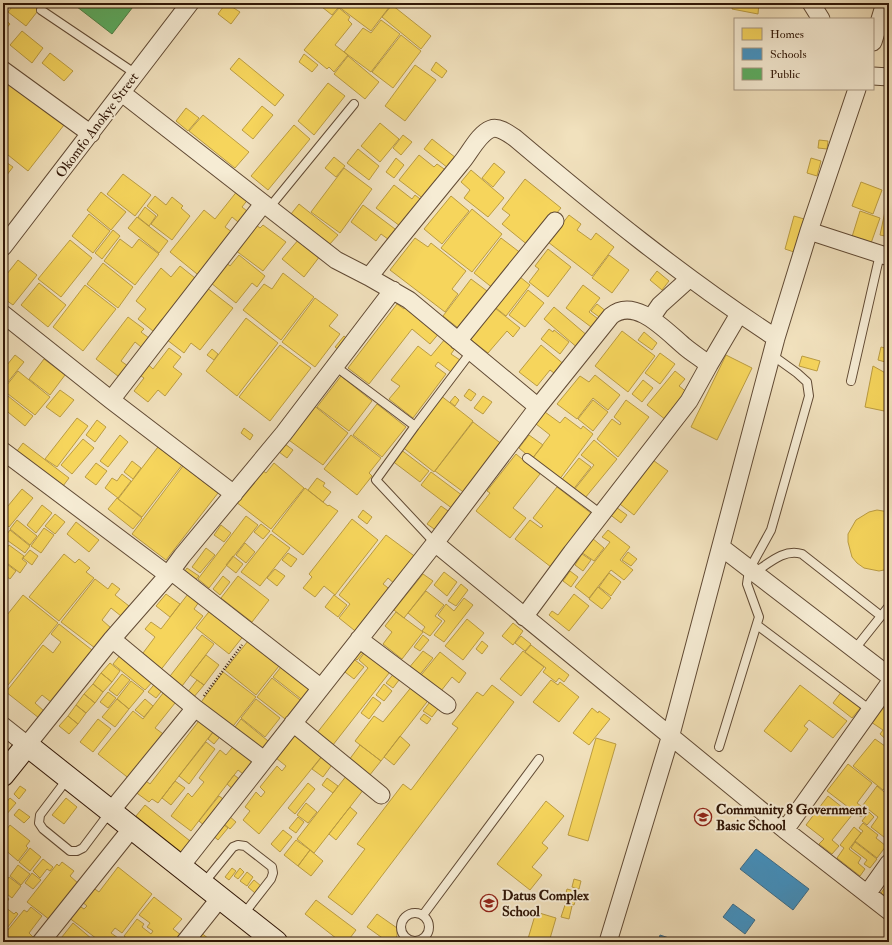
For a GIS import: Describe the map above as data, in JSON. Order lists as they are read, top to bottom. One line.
{"streets":{"street":["Okomfo Anokye Street"]},"places":{"school or university":["Community 8 Government Basic School","Datus Complex School"]},"legend":["Homes","Schools","Public"]}
